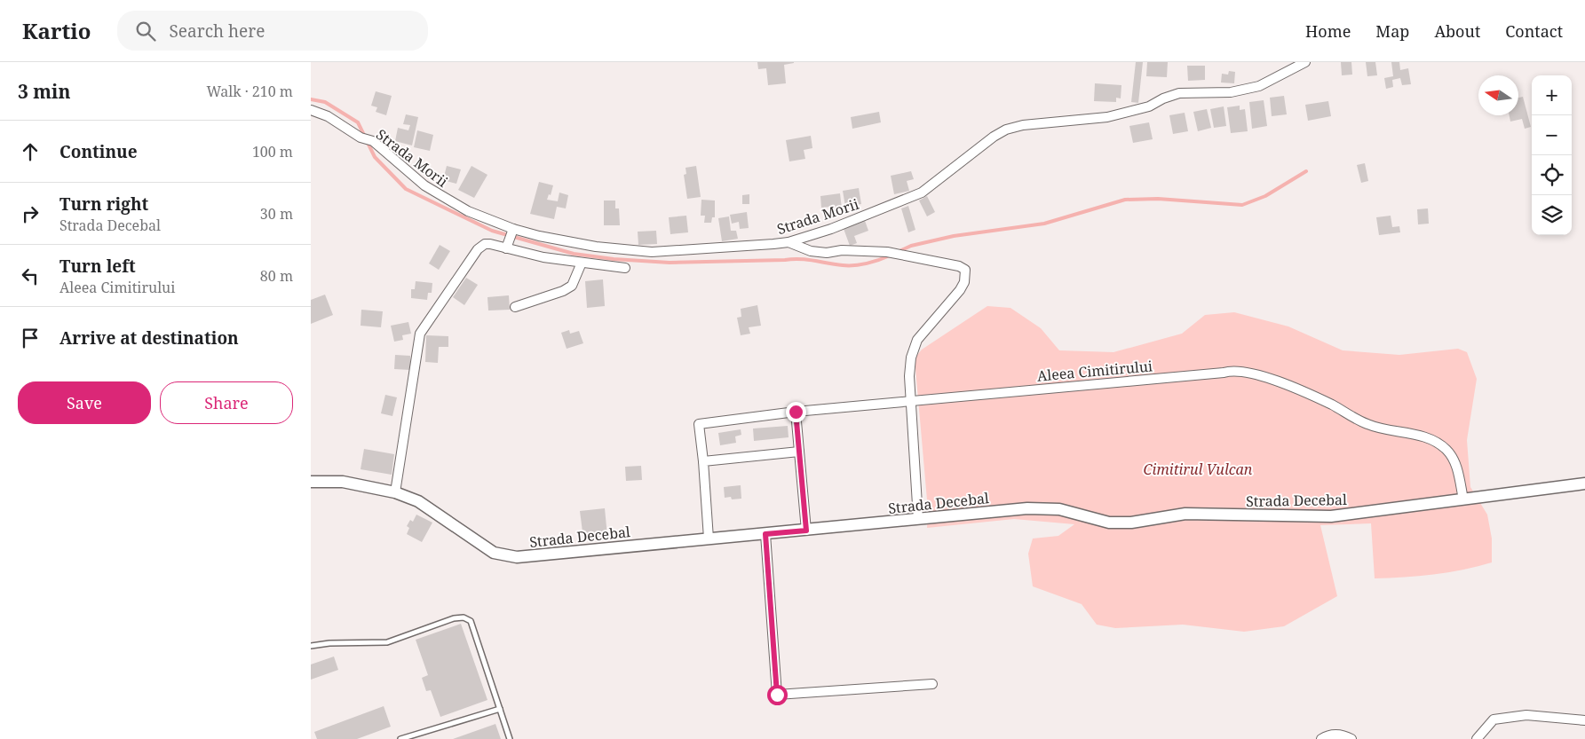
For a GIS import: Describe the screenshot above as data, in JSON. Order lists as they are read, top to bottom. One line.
{"streets":{"street":["Strada Morii","Aleea Cimitirului","Strada Decebal"]},"crossings":[["Aleea Cimitirului","Strada Decebal"]],"parks":["Cimitirul Vulcan"],"north":"left","page":{"header":"Kartio","search":"Search here","nav":["Home","Map","About","Contact"],"heading":["3 min","Walk · 210 m"],"map_buttons":["+","−"],"list":[["Continue","100 m"],["Turn right","Strada Decebal","30 m"],["Turn left","Aleea Cimitirului","80 m"],"Arrive at destination"],"buttons":["Save","Share"]}}
